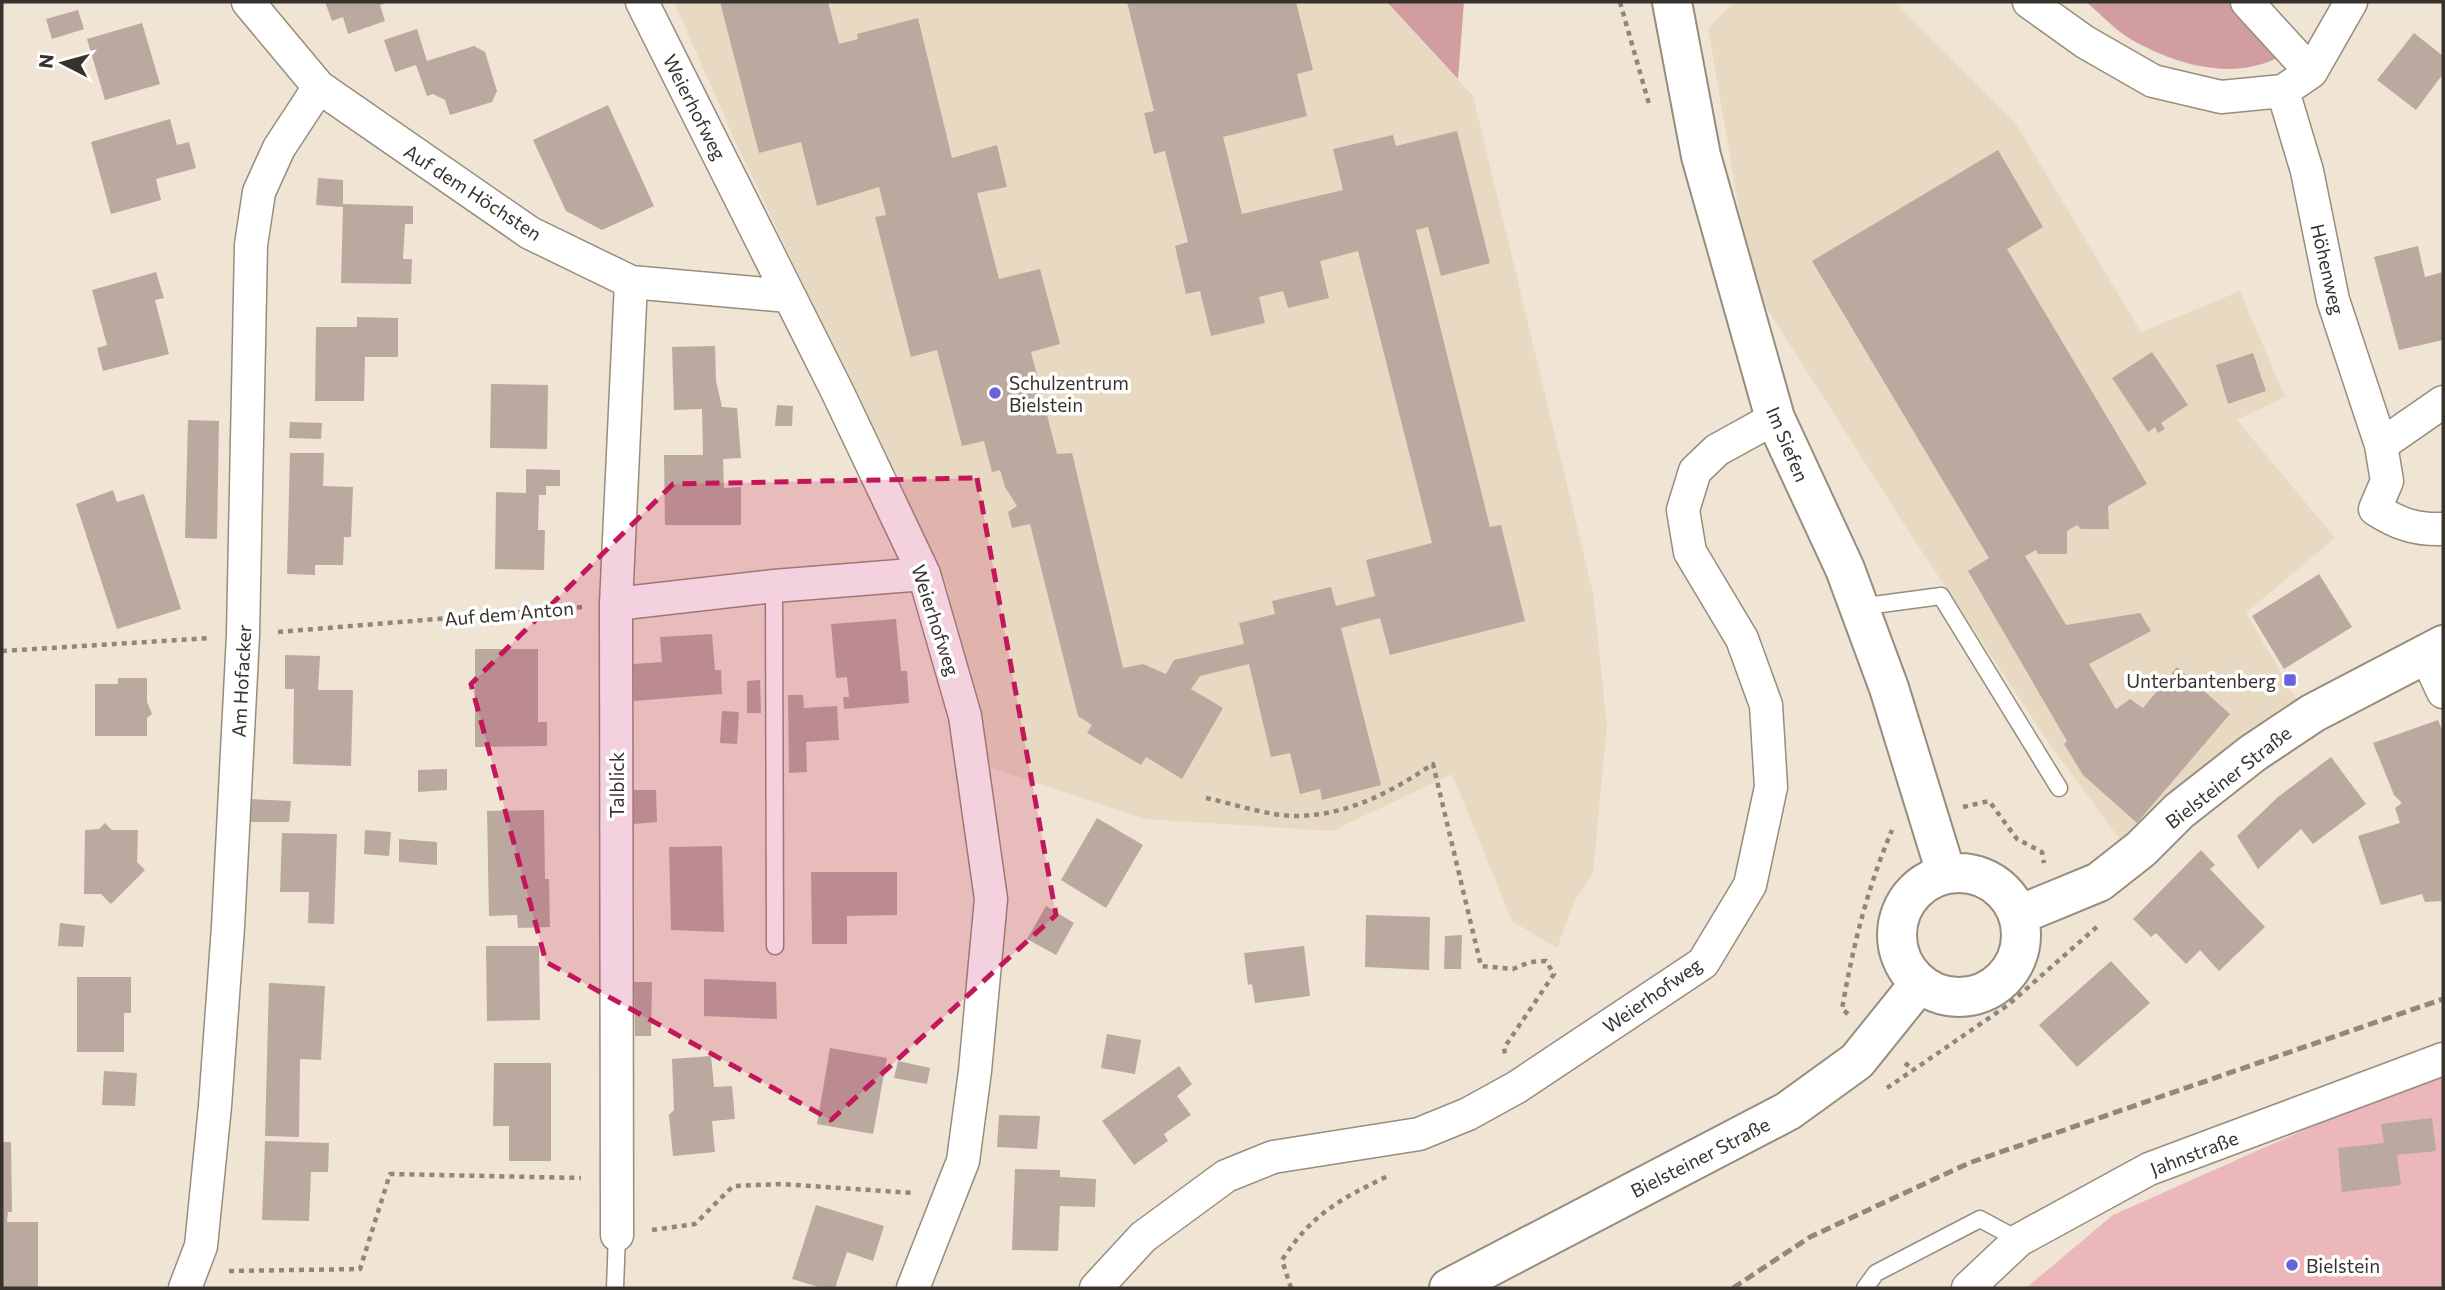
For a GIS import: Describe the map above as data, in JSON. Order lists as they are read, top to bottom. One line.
{"streets":{"main road":["Im Siefen","Bielsteiner Straße"],"street":["Weierhofweg","Auf dem Höchsten","Höhenweg","Am Hofacker","Talblick","Jahnstraße"],"path":["Auf dem Anton"]},"crossings":[["Weierhofweg","Auf dem Höchsten"],["Weierhofweg","Im Siefen"],["Auf dem Höchsten","Am Hofacker"],["Auf dem Höchsten","Talblick"],["Im Siefen","Bielsteiner Straße"],["Auf dem Anton","Am Hofacker"],["Auf dem Anton","Talblick"]],"places":{"other":["Schulzentrum Bielstein","Bielstein"],"transit":["Unterbantenberg"]},"north":"left"}
